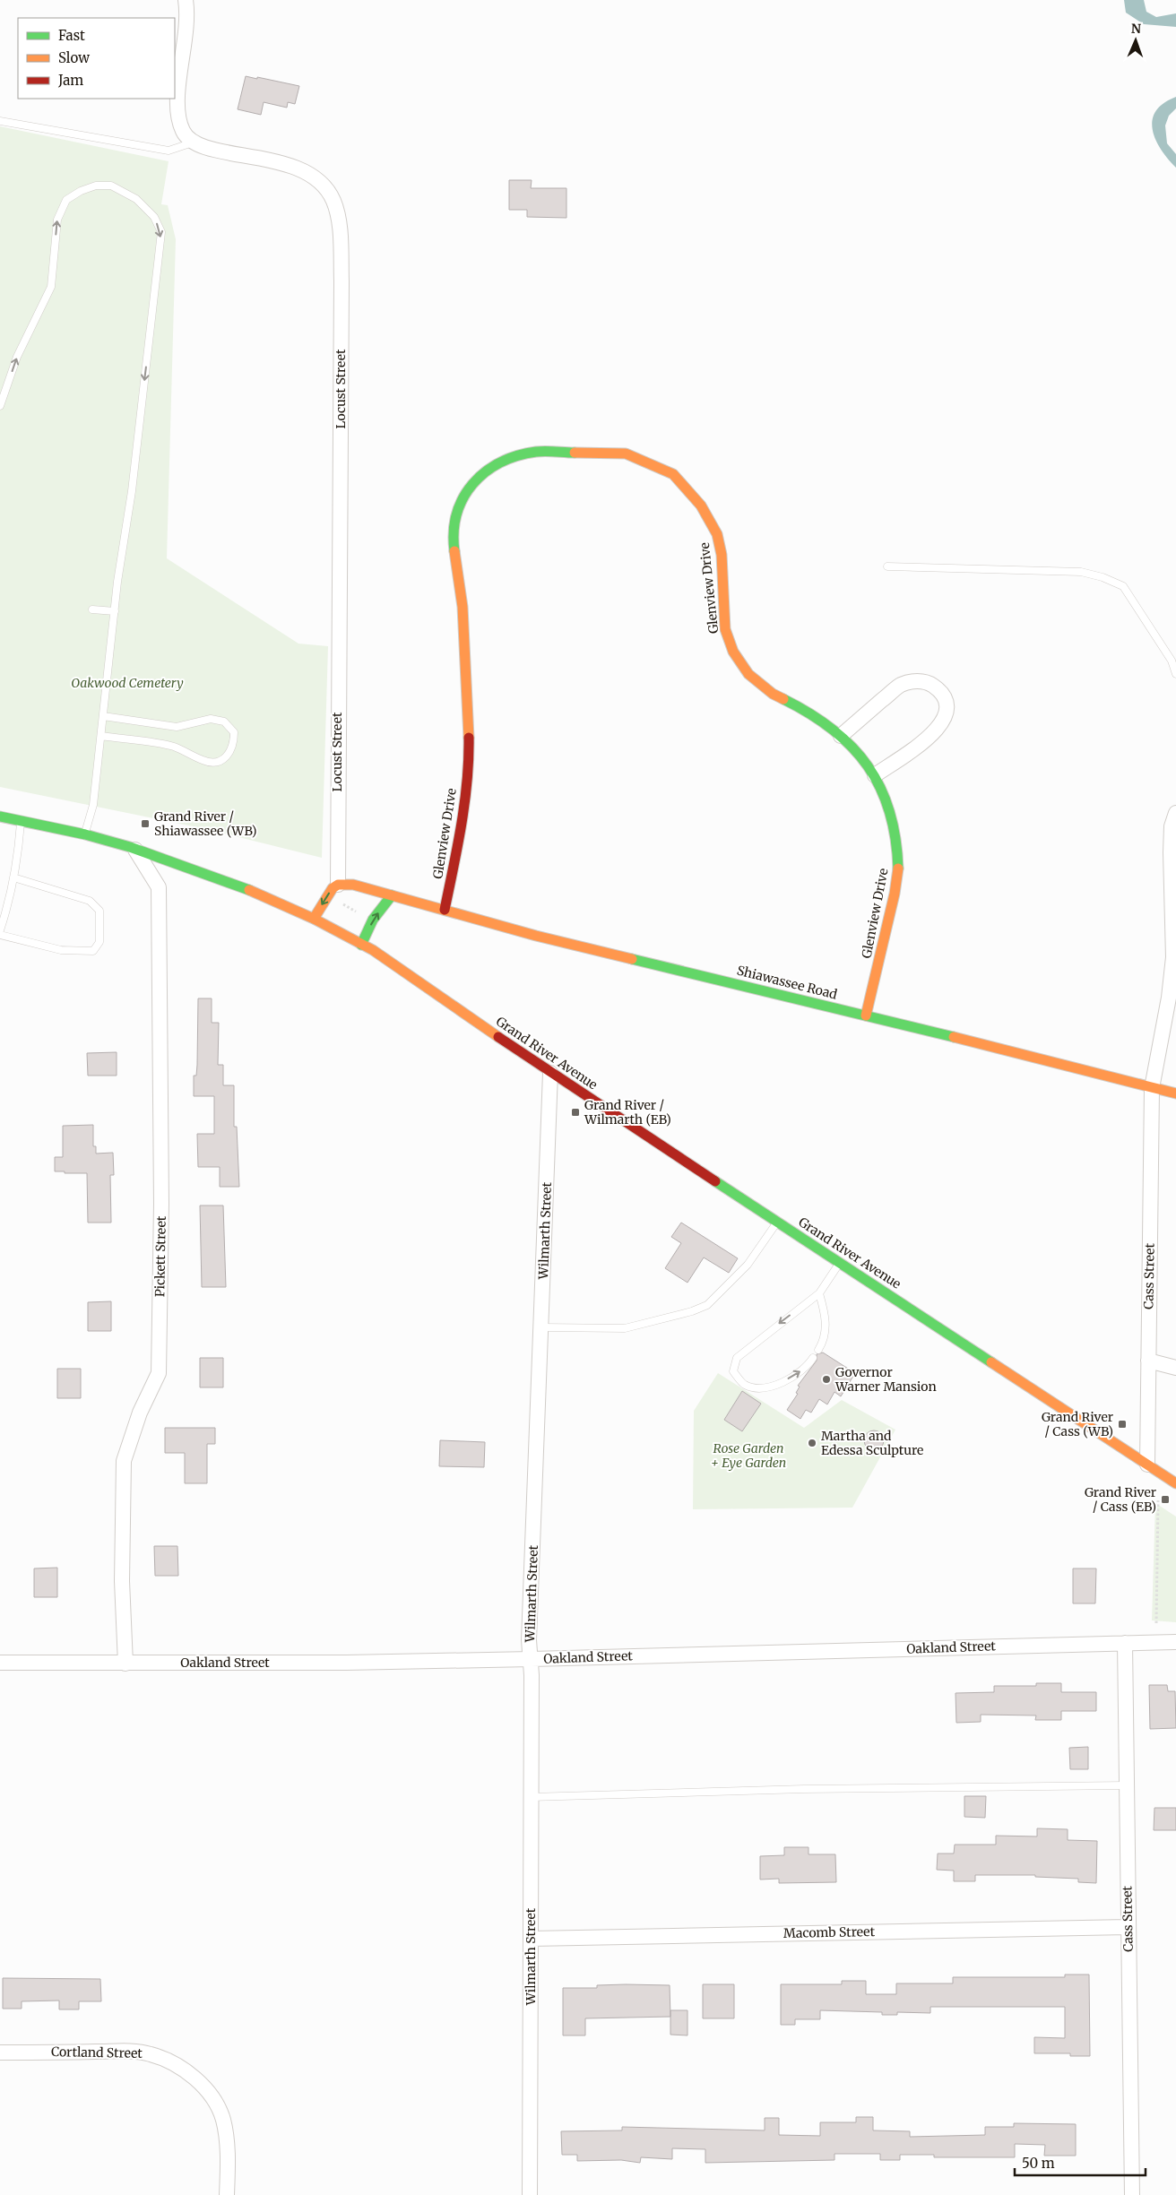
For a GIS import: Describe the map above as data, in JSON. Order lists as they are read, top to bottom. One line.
{"streets":{"street":["Locust Street","Glenview Drive","Shiawassee Road","Grand River Avenue","Wilmarth Street","Pickett Street","Cass Street","Oakland Street","Macomb Street","Cortland Street"]},"crossings":[["Locust Street","Shiawassee Road"],["Glenview Drive","Shiawassee Road"],["Shiawassee Road","Cass Street"],["Grand River Avenue","Wilmarth Street"],["Grand River Avenue","Pickett Street"],["Grand River Avenue","Cass Street"],["Wilmarth Street","Oakland Street"],["Wilmarth Street","Macomb Street"],["Pickett Street","Oakland Street"],["Cass Street","Oakland Street"],["Cass Street","Macomb Street"]],"parks":["Oakwood Cemetery","Rose Garden + Eye Garden"],"places":{"transit":["Grand River / Shiawassee (WB)","Grand River / Wilmarth (EB)","Grand River / Cass (WB)","Grand River / Cass (EB)"],"other":["Governor Warner Mansion","Martha and Edessa Sculpture"]},"legend":["Fast","Slow","Jam"],"scale_bar":"50 m","north":"top"}
